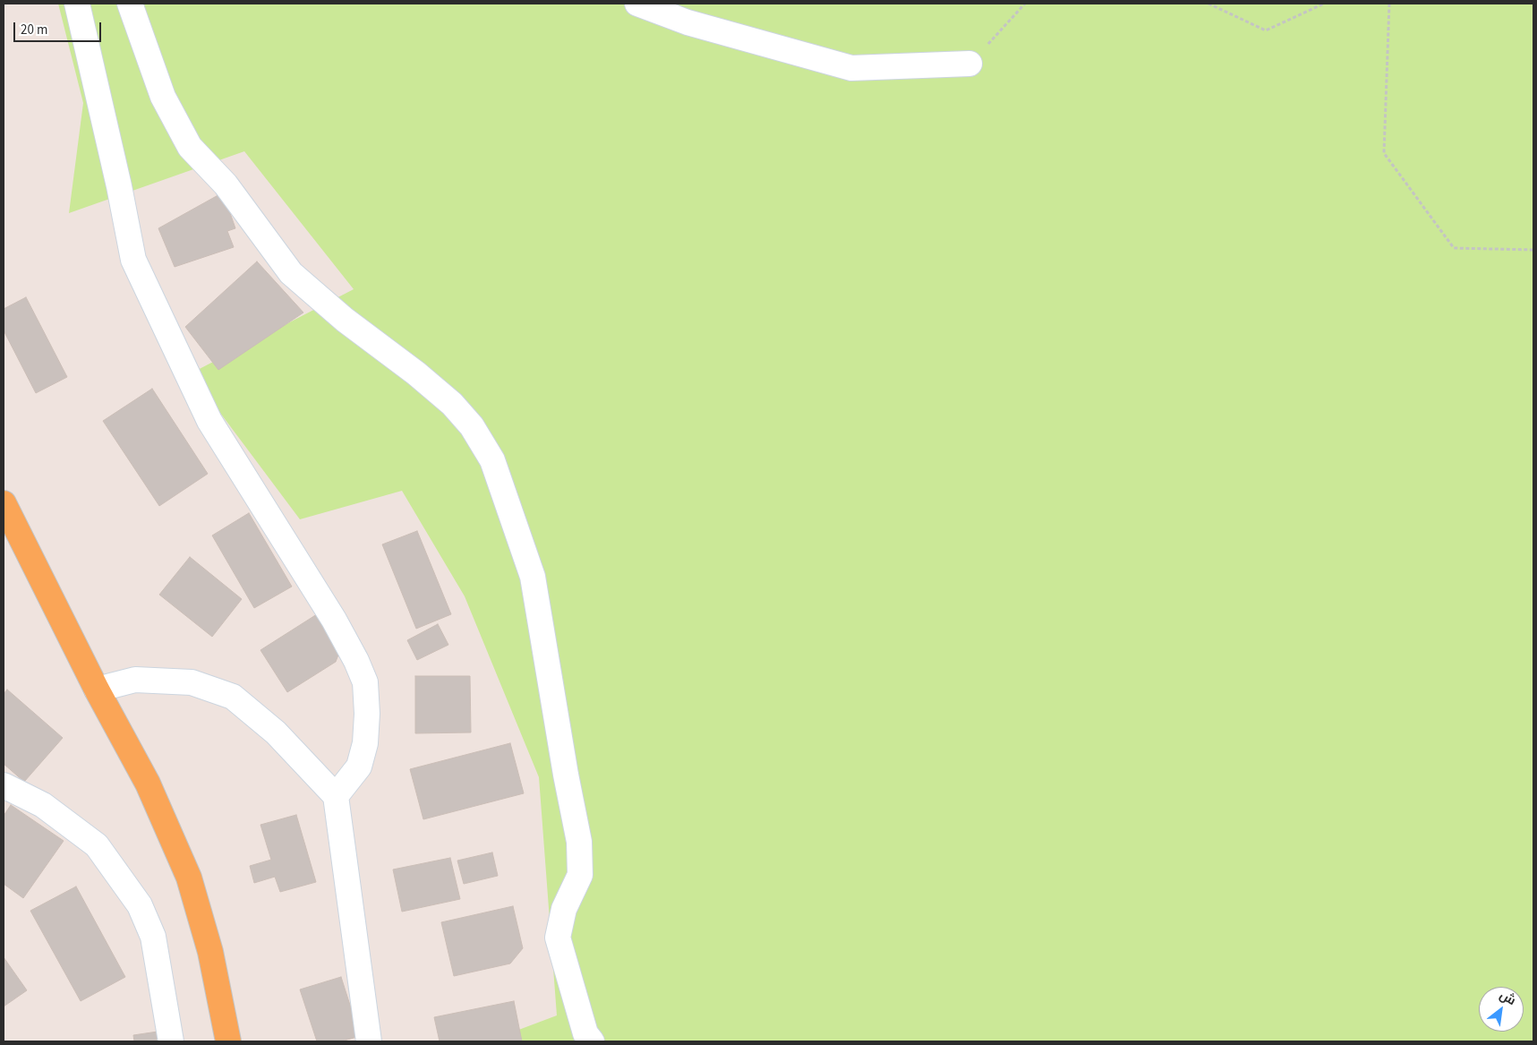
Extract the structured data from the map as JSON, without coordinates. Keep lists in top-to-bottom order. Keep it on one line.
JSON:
{"scale_bar":"20 m","north":"top right"}
